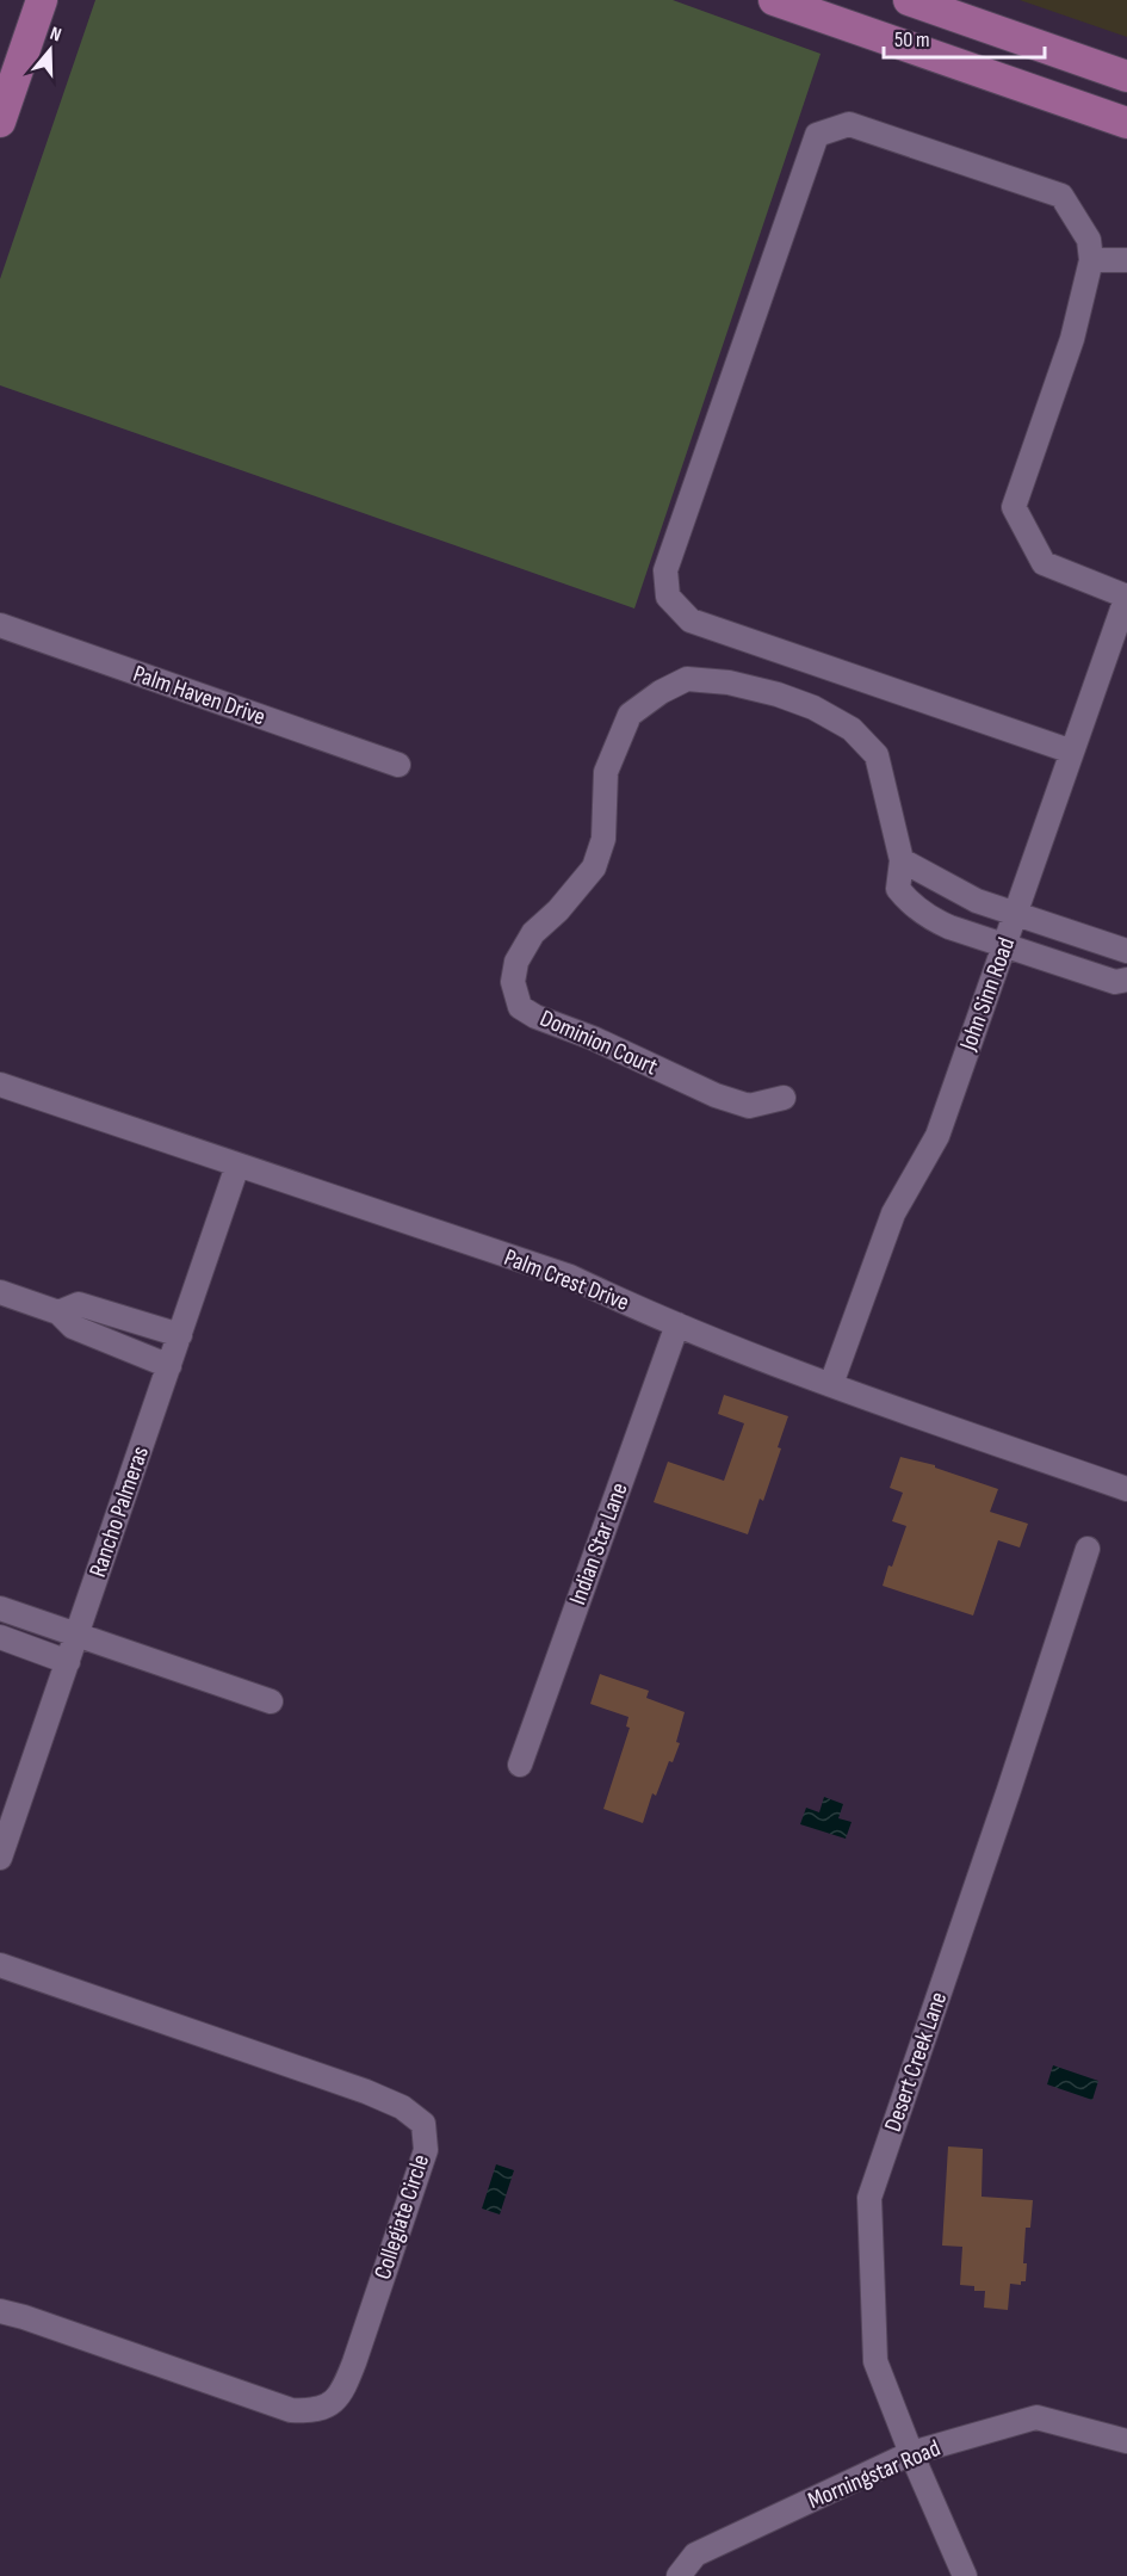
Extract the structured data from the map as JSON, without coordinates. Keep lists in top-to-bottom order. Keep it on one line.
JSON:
{"streets":{"street":["Palm Haven Drive","John Sinn Road","Dominion Court","Palm Crest Drive","Rancho Palmeras","Indian Star Lane","Desert Creek Lane","Collegiate Circle","Morningstar Road"]},"crossings":[["John Sinn Road","Dominion Court"],["John Sinn Road","Palm Crest Drive"],["Palm Crest Drive","Rancho Palmeras"],["Palm Crest Drive","Indian Star Lane"],["Desert Creek Lane","Morningstar Road"]],"scale_bar":"50 m","north":"top"}
